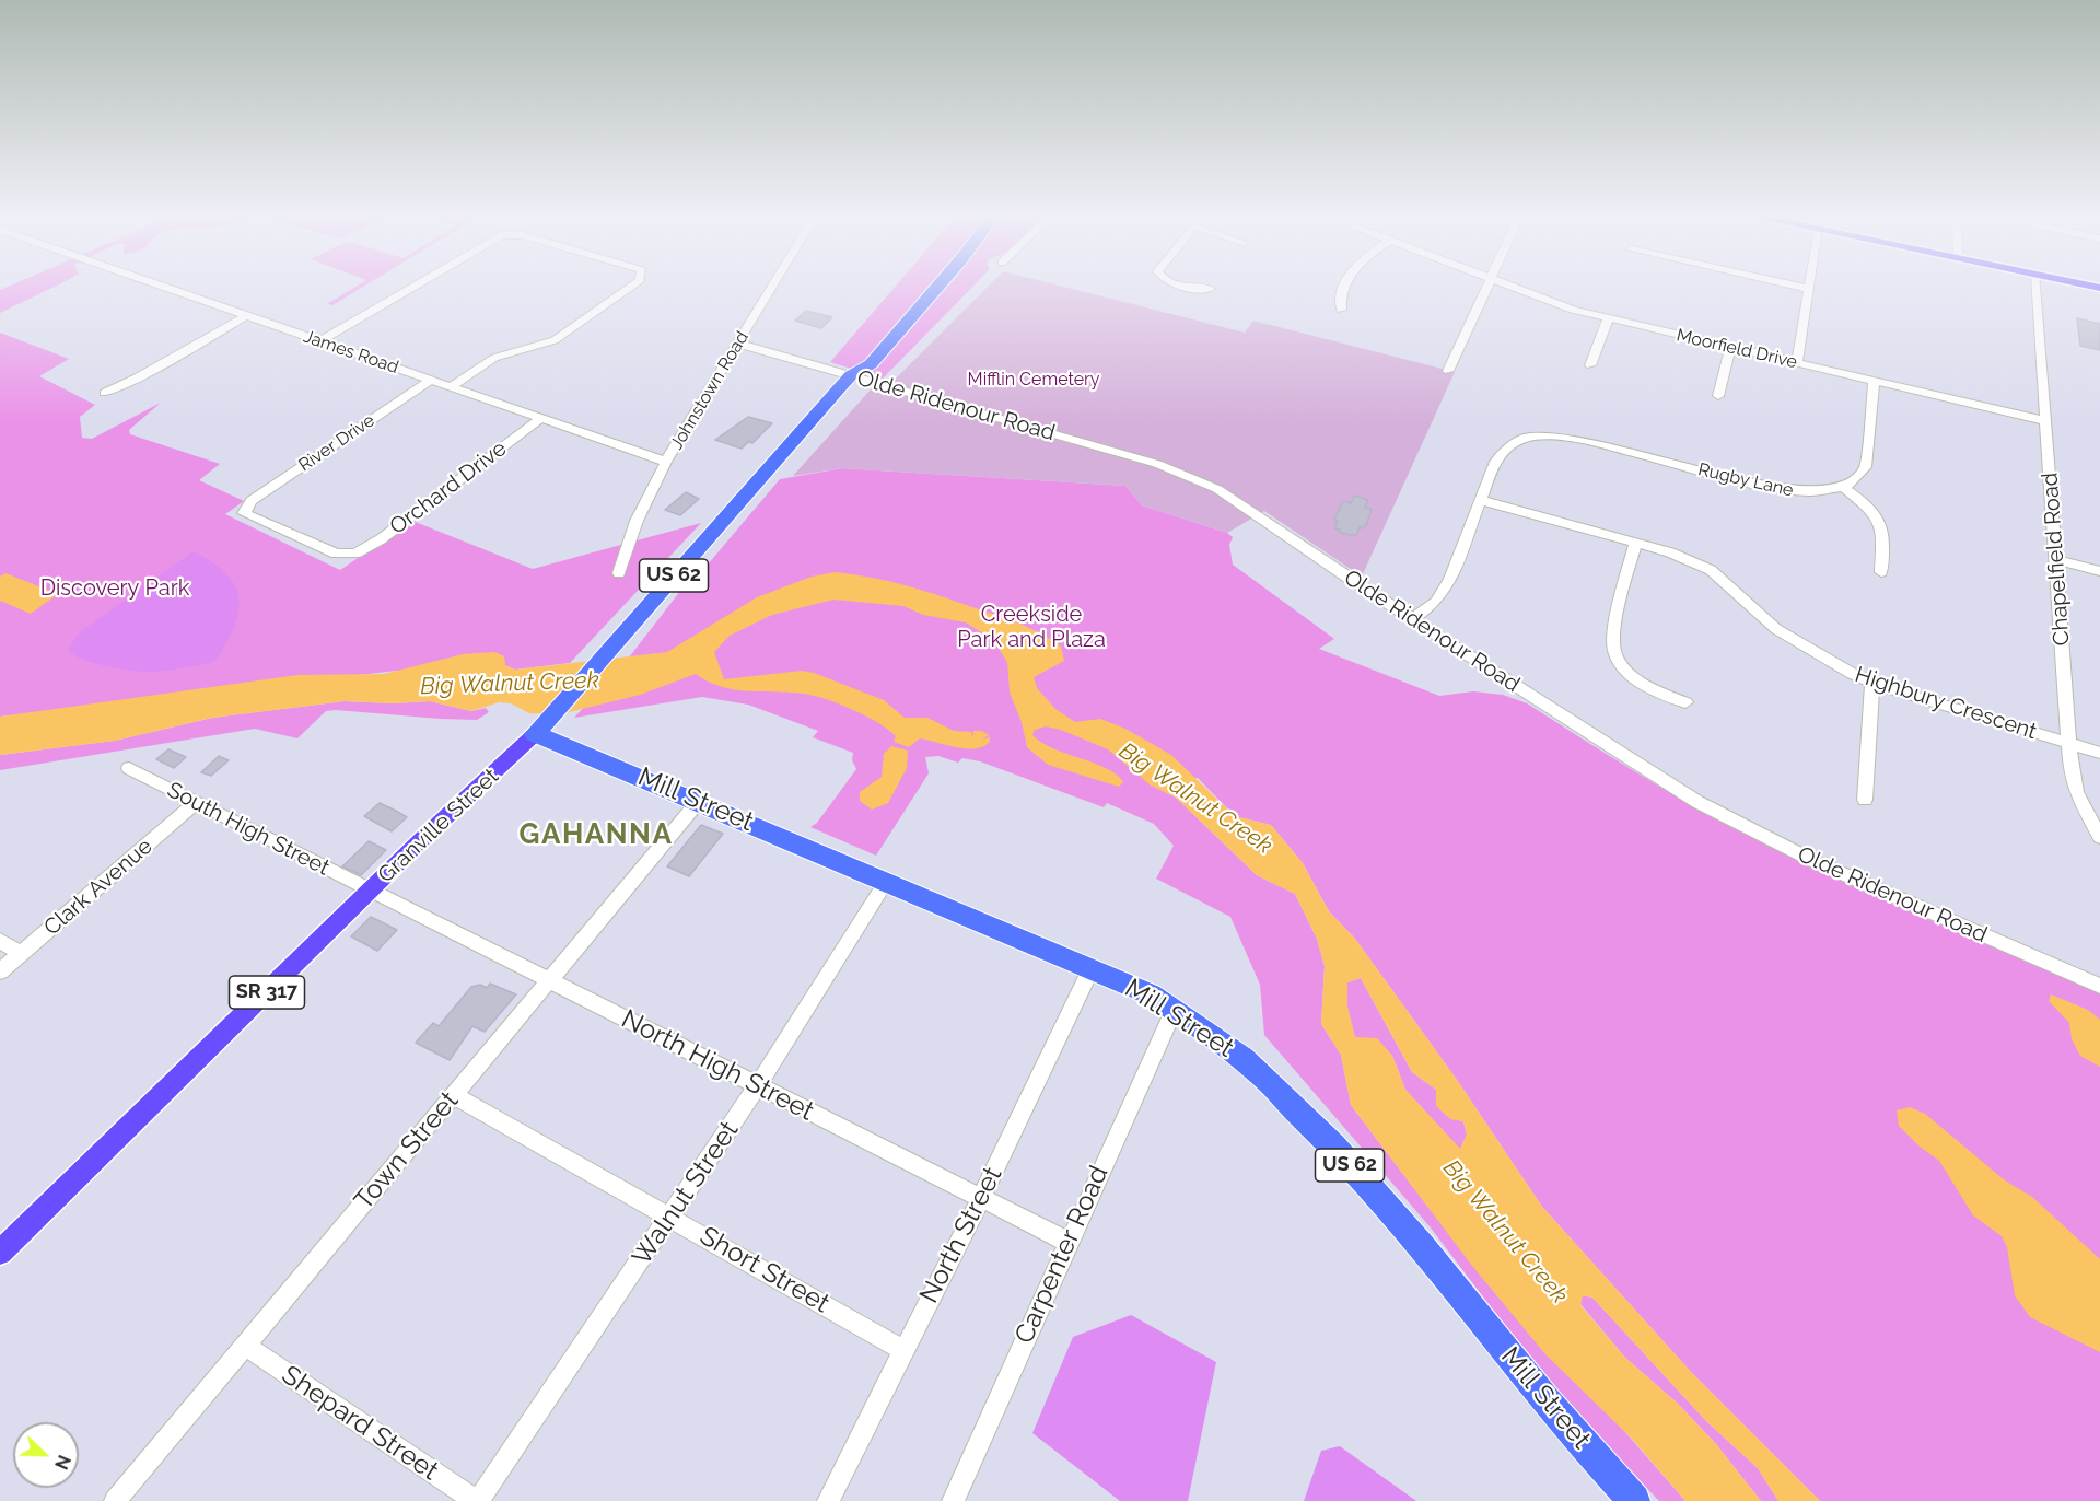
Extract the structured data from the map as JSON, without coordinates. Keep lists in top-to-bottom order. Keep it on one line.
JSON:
{"streets":{"highway":["US 62","Mill Street","Granville Street"],"main road":["SR 317"],"street":["Moorfield Drive","James Road","Johnstown Road","Olde Ridenour Road","River Drive","Rugby Lane","Orchard Drive","Chapelfield Road","Highbury Crescent","South High Street","Clark Avenue","North High Street","Town Street","Walnut Street","North Street","Carpenter Road","Short Street","Shepard Street"]},"crossings":[["Moorfield Drive","Chapelfield Road"],["James Road","Johnstown Road"],["James Road","River Drive"],["James Road","Orchard Drive"],["Johnstown Road","Olde Ridenour Road"],["Olde Ridenour Road","Rugby Lane"],["Olde Ridenour Road","US 62"],["Olde Ridenour Road","Granville Street"],["River Drive","Orchard Drive"],["Rugby Lane","Highbury Crescent"],["Chapelfield Road","Highbury Crescent"],["US 62","Granville Street"],["Mill Street","Granville Street"],["Mill Street","Town Street"],["Mill Street","Walnut Street"],["Mill Street","North Street"],["Mill Street","Carpenter Road"],["Granville Street","South High Street"],["Granville Street","North High Street"],["South High Street","Clark Avenue"],["South High Street","North High Street"],["North High Street","Town Street"],["North High Street","Walnut Street"],["North High Street","North Street"],["North High Street","Carpenter Road"],["Town Street","Short Street"],["Town Street","Shepard Street"],["Walnut Street","Short Street"],["Walnut Street","Shepard Street"],["North Street","Short Street"]],"districts":["GAHANNA"],"water":["Big Walnut Creek"],"parks":["Mifflin Cemetery","Discovery Park","Creekside Park and Plaza"],"north":"bottom right"}
